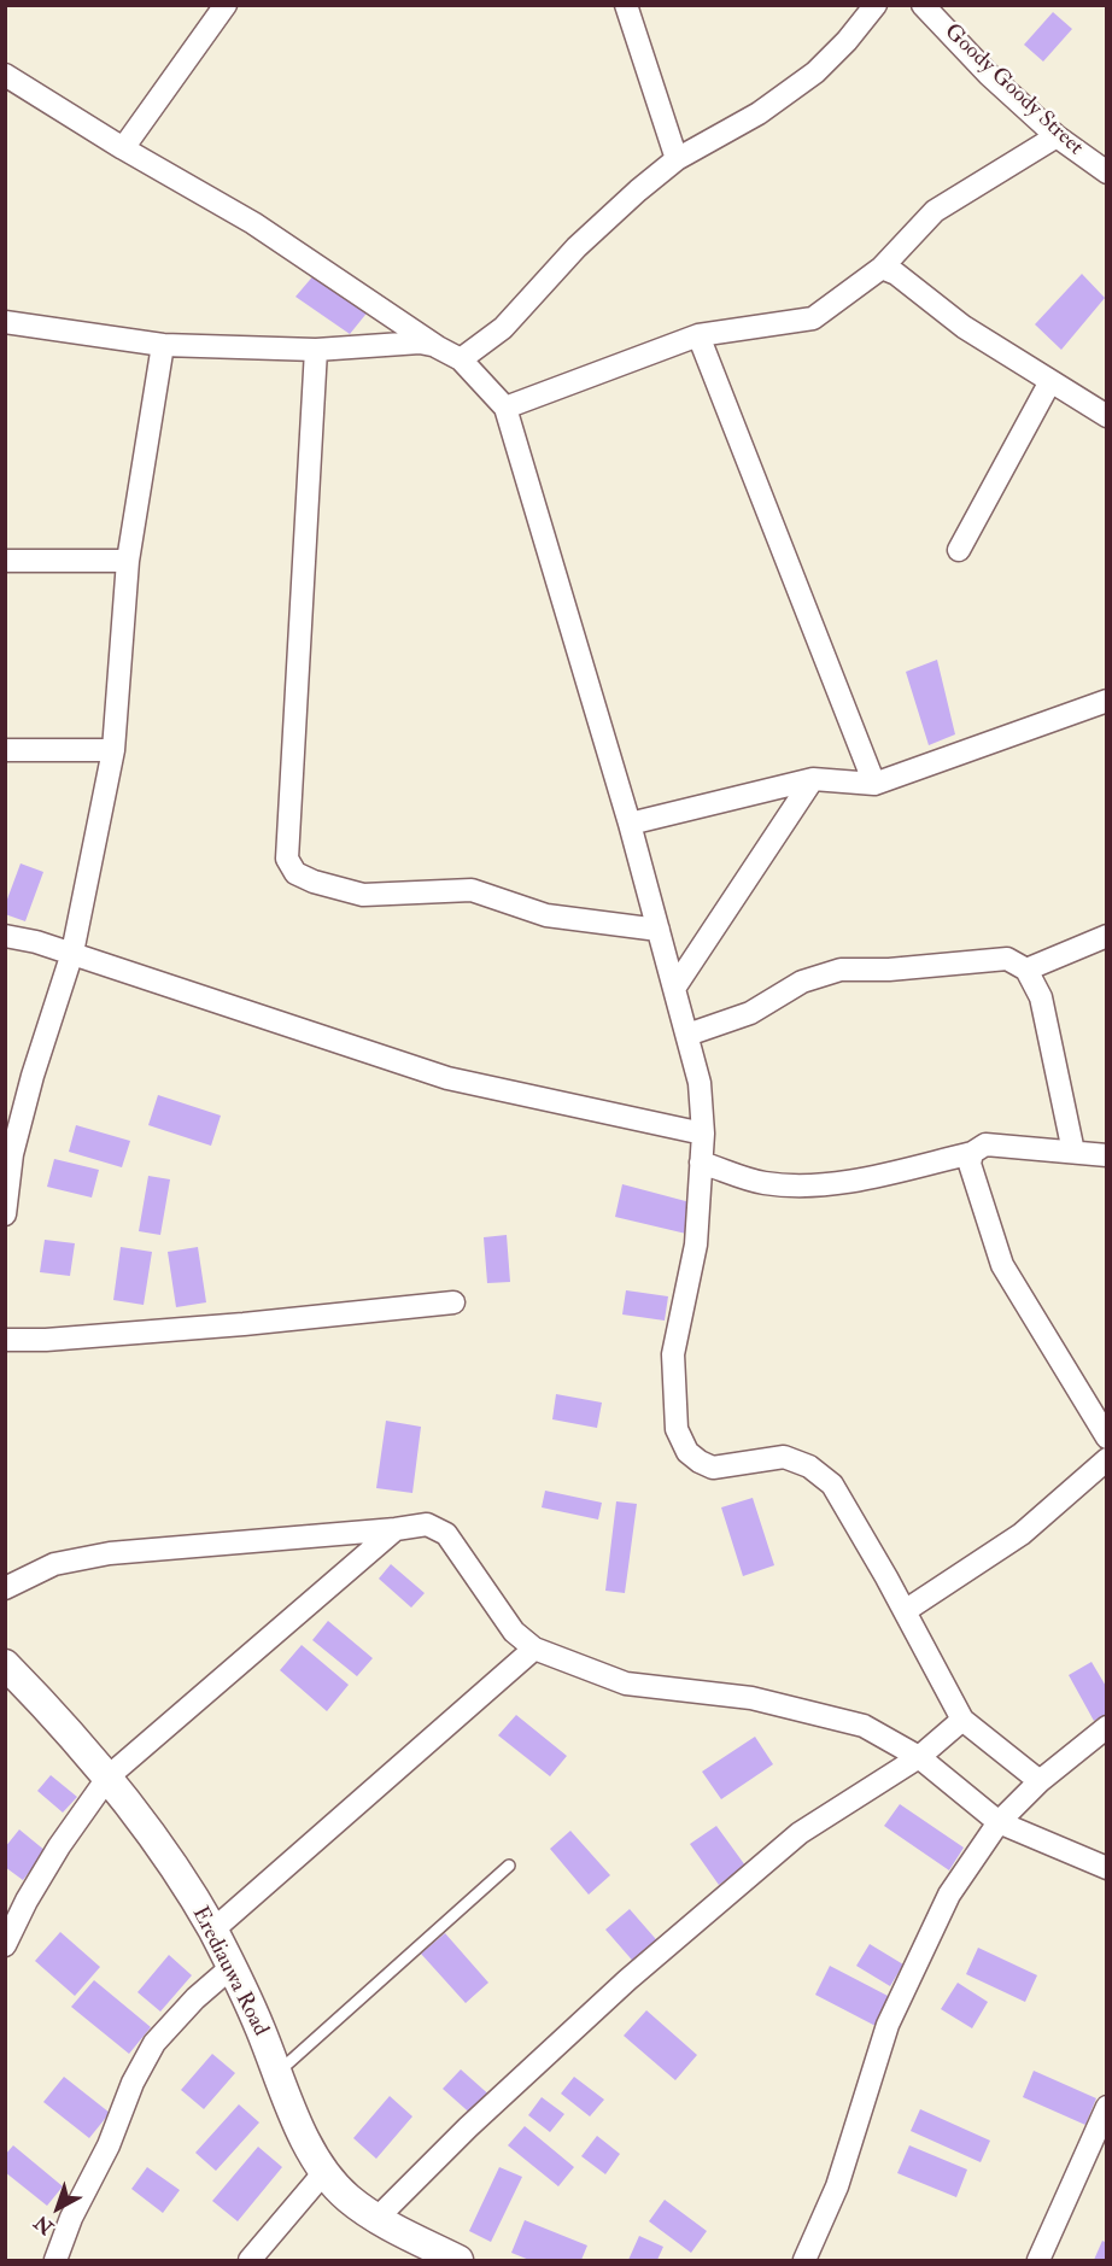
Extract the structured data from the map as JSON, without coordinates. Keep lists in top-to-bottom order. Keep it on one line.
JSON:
{"streets":{"street":["Goody Goody Street","Erediauwa Road"]},"north":"bottom left"}
